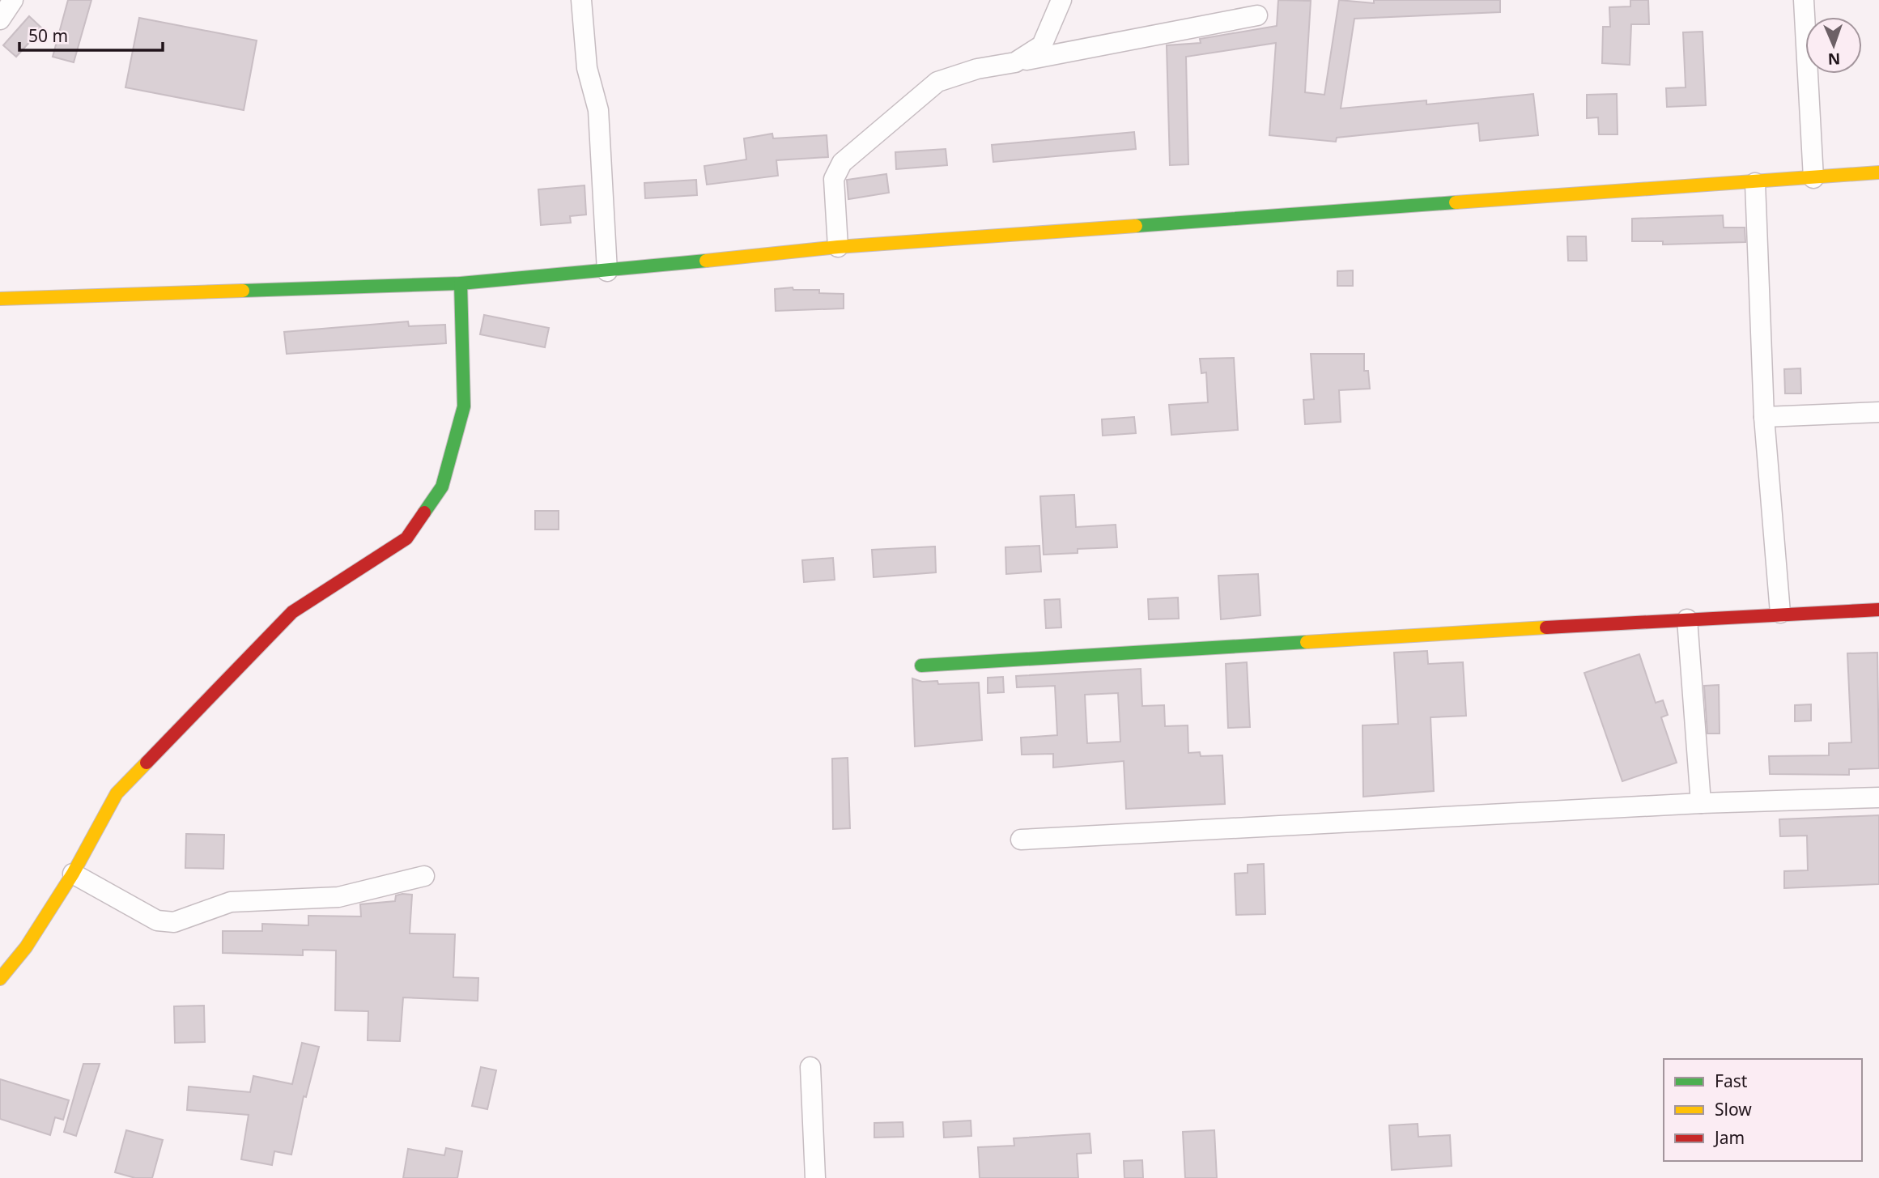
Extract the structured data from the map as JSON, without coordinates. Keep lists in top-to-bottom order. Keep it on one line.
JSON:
{"legend":["Fast","Slow","Jam"],"scale_bar":"50 m","north":"bottom"}
